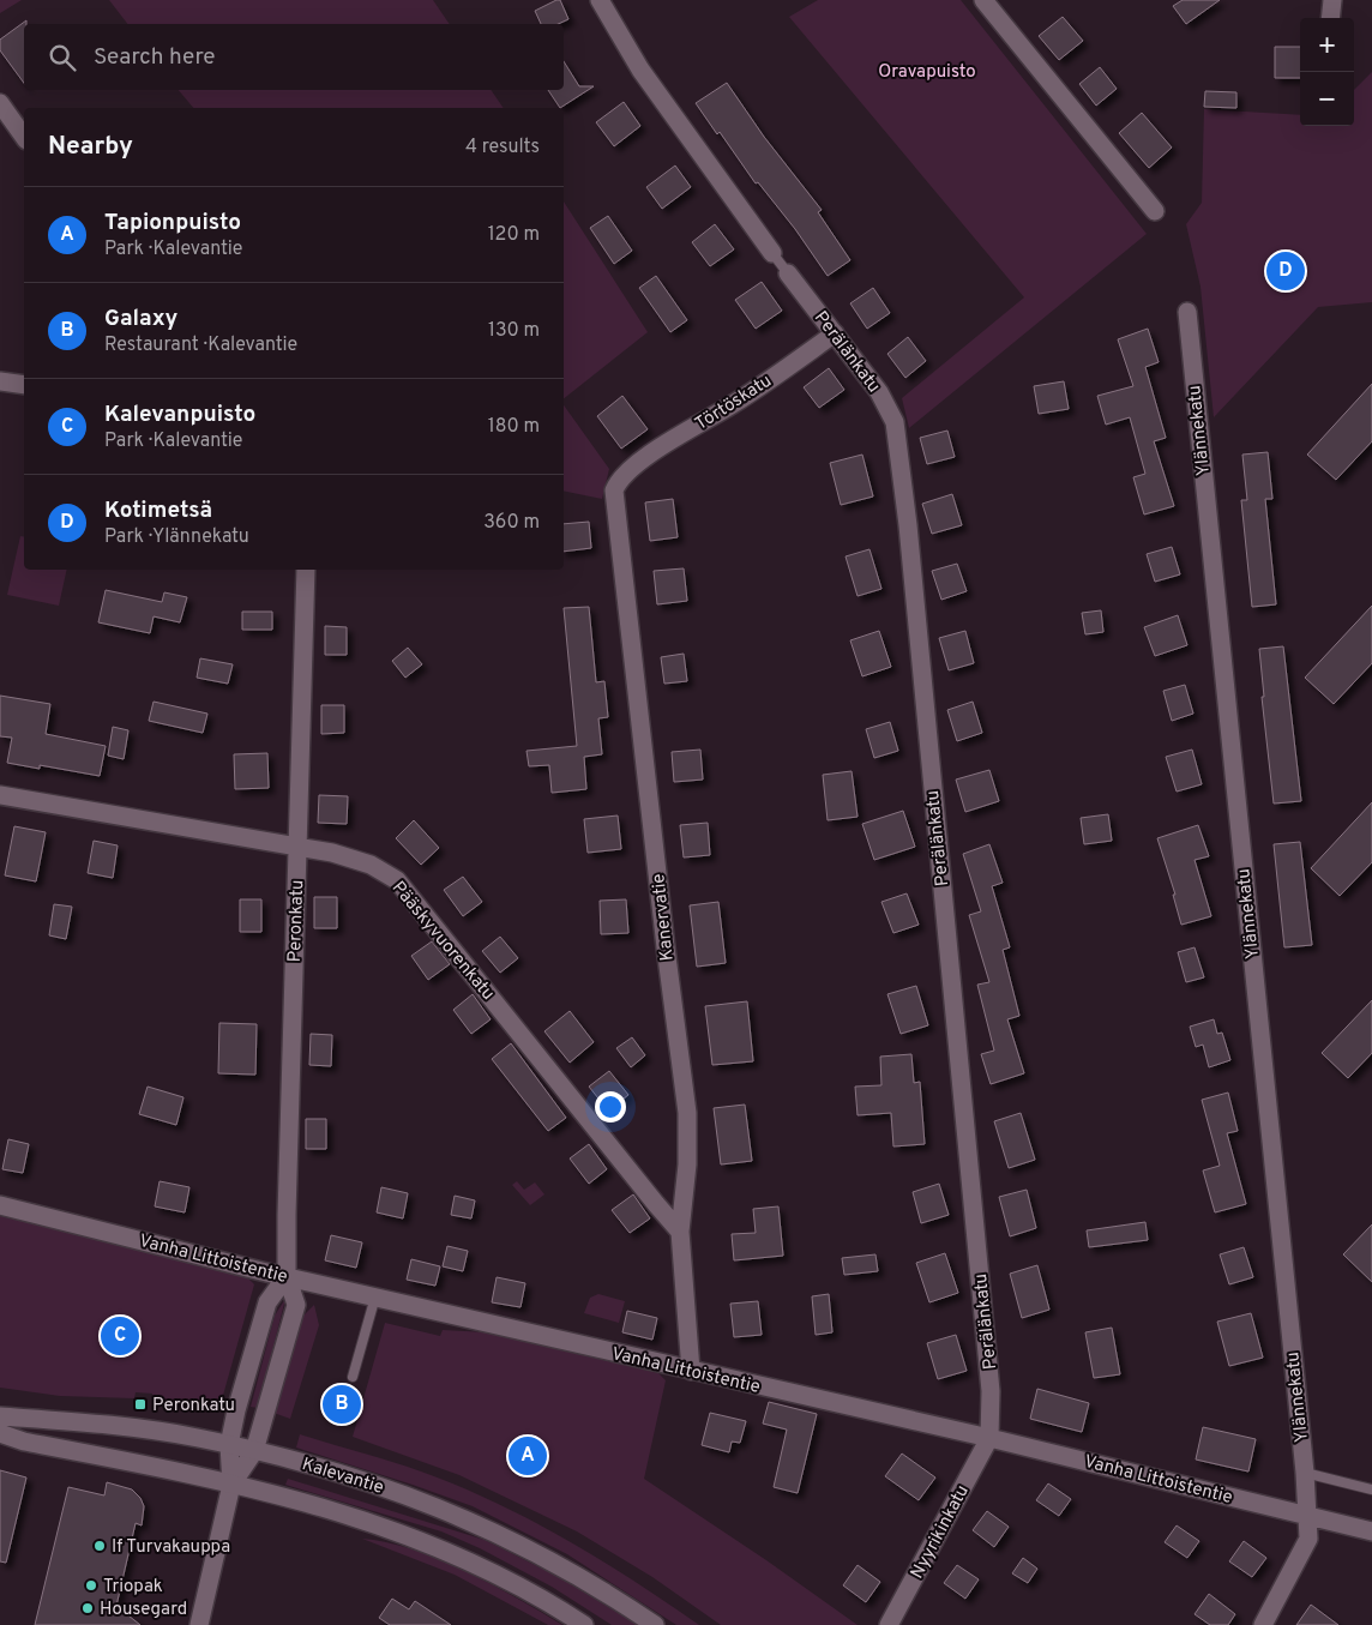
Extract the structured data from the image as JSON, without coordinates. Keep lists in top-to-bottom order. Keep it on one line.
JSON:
{"streets":{"street":["Perälänkatu","Törtöskatu","Ylännekatu","Kanervatie","Peronkatu","Pääskyvuorenkatu","Vanha Littoistentie","Kalevantie","Nyyrikinkatu"]},"crossings":[["Perälänkatu","Törtöskatu"],["Perälänkatu","Vanha Littoistentie"],["Perälänkatu","Nyyrikinkatu"],["Törtöskatu","Kanervatie"],["Ylännekatu","Vanha Littoistentie"],["Kanervatie","Pääskyvuorenkatu"],["Kanervatie","Vanha Littoistentie"],["Peronkatu","Pääskyvuorenkatu"],["Peronkatu","Vanha Littoistentie"],["Peronkatu","Kalevantie"],["Vanha Littoistentie","Nyyrikinkatu"]],"parks":["Oravapuisto"],"places":{"transit":["Peronkatu"],"other":["If Turvakauppa","Triopak","Housegard"]},"page":{"map_buttons":["+","−"],"search":"Search here","heading":["Nearby","4 results"],"list":[{"mark":"A","name":"Tapionpuisto","note":"Park · Kalevantie","value":"120 m"},{"mark":"B","name":"Galaxy","note":"Restaurant · Kalevantie","value":"130 m"},{"mark":"C","name":"Kalevanpuisto","note":"Park · Kalevantie","value":"180 m"},{"mark":"D","name":"Kotimetsä","note":"Park · Ylännekatu","value":"360 m"}],"pins":["D","C","B","A"]}}
